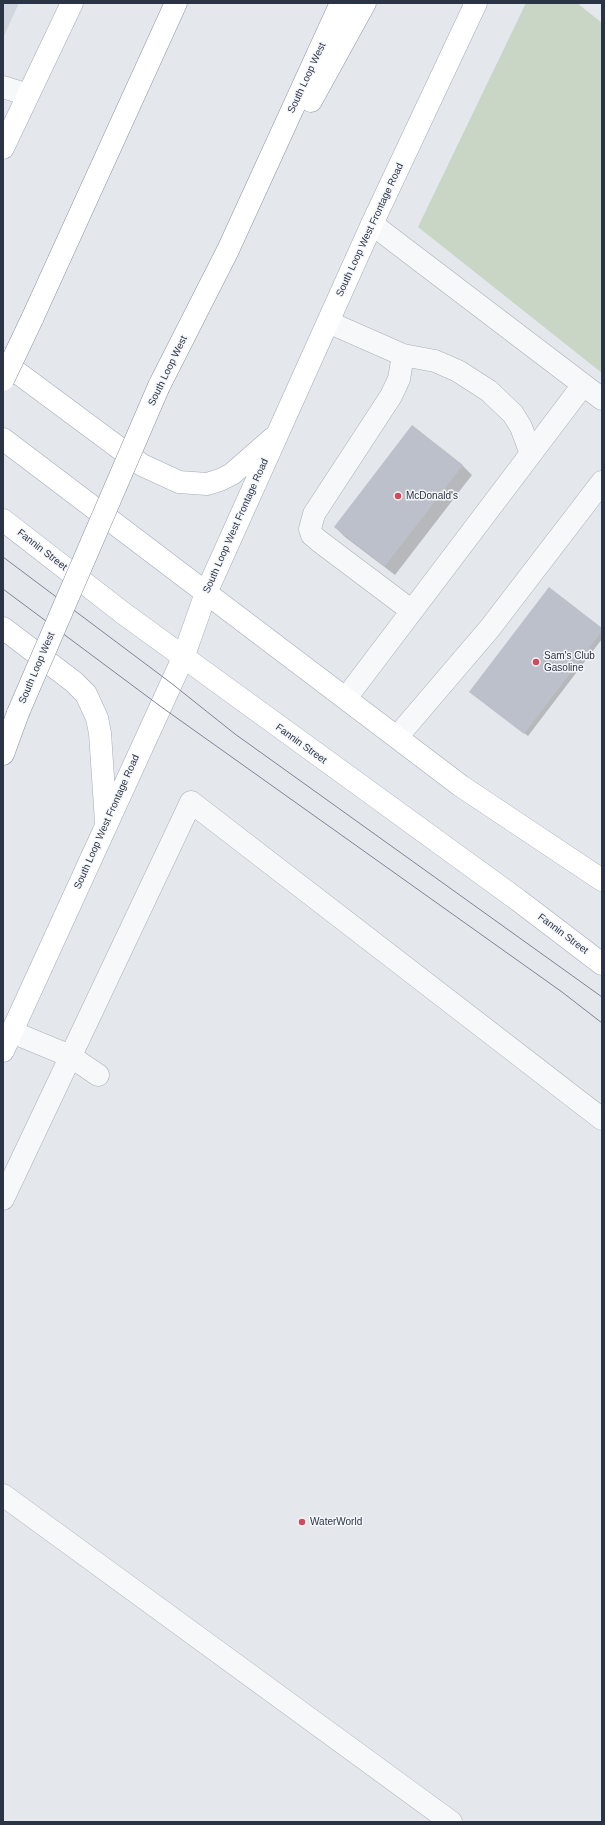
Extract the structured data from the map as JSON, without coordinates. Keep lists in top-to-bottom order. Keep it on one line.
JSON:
{"streets":{"main road":["South Loop West","South Loop West Frontage Road","Fannin Street"]},"crossings":[["South Loop West Frontage Road","Fannin Street"]],"places":["McDonald's","Sam's Club Gasoline","WaterWorld"]}
